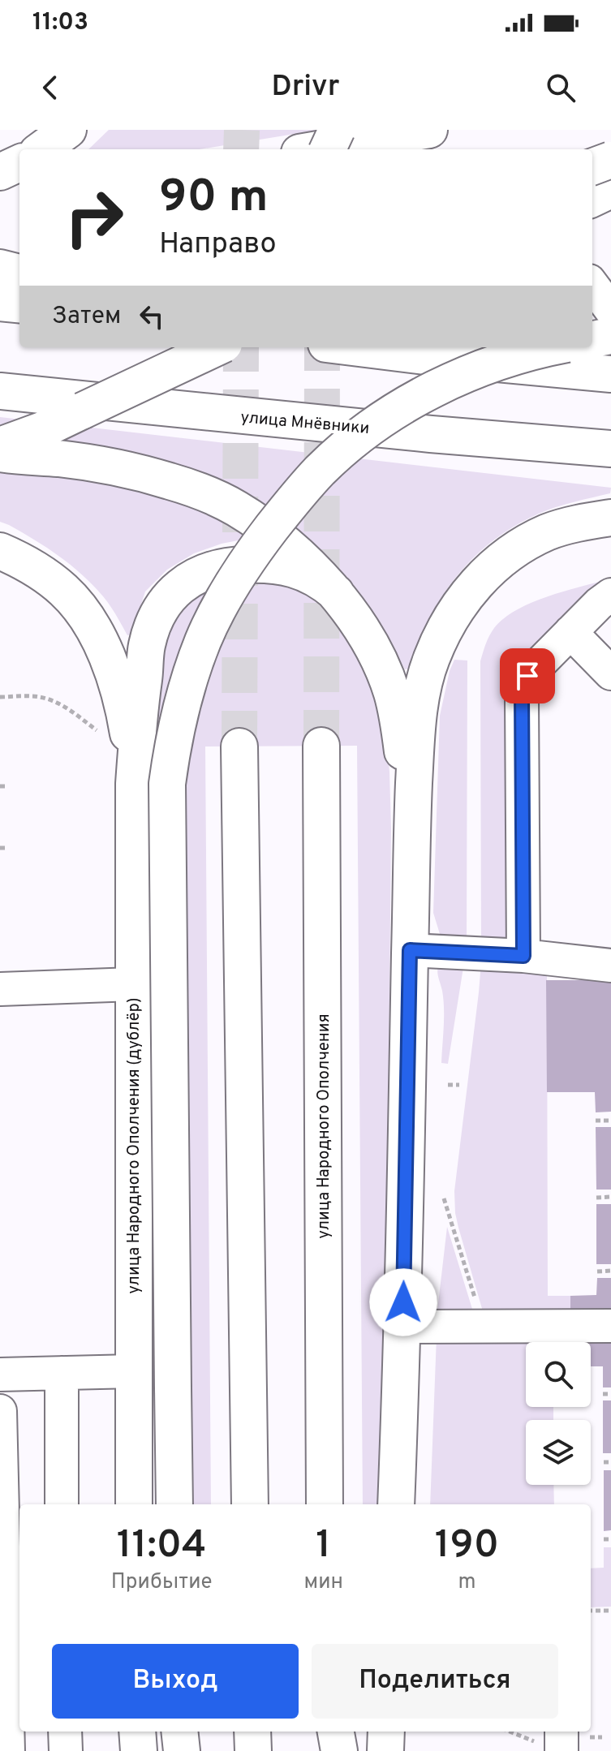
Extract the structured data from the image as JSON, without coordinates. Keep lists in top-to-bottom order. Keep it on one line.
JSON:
{"streets":{"main road":["улица Мнёвники","улица Народного Ополчения","улица Народного Ополчения (дублёр)"]},"page":{"status":"11:03","header":"Drivr","turn":["90 m","Направо"],"then":"Затем","eta":["11:04","Прибытие","1","мин","190","m"],"buttons":["Выход","Поделиться"]}}
